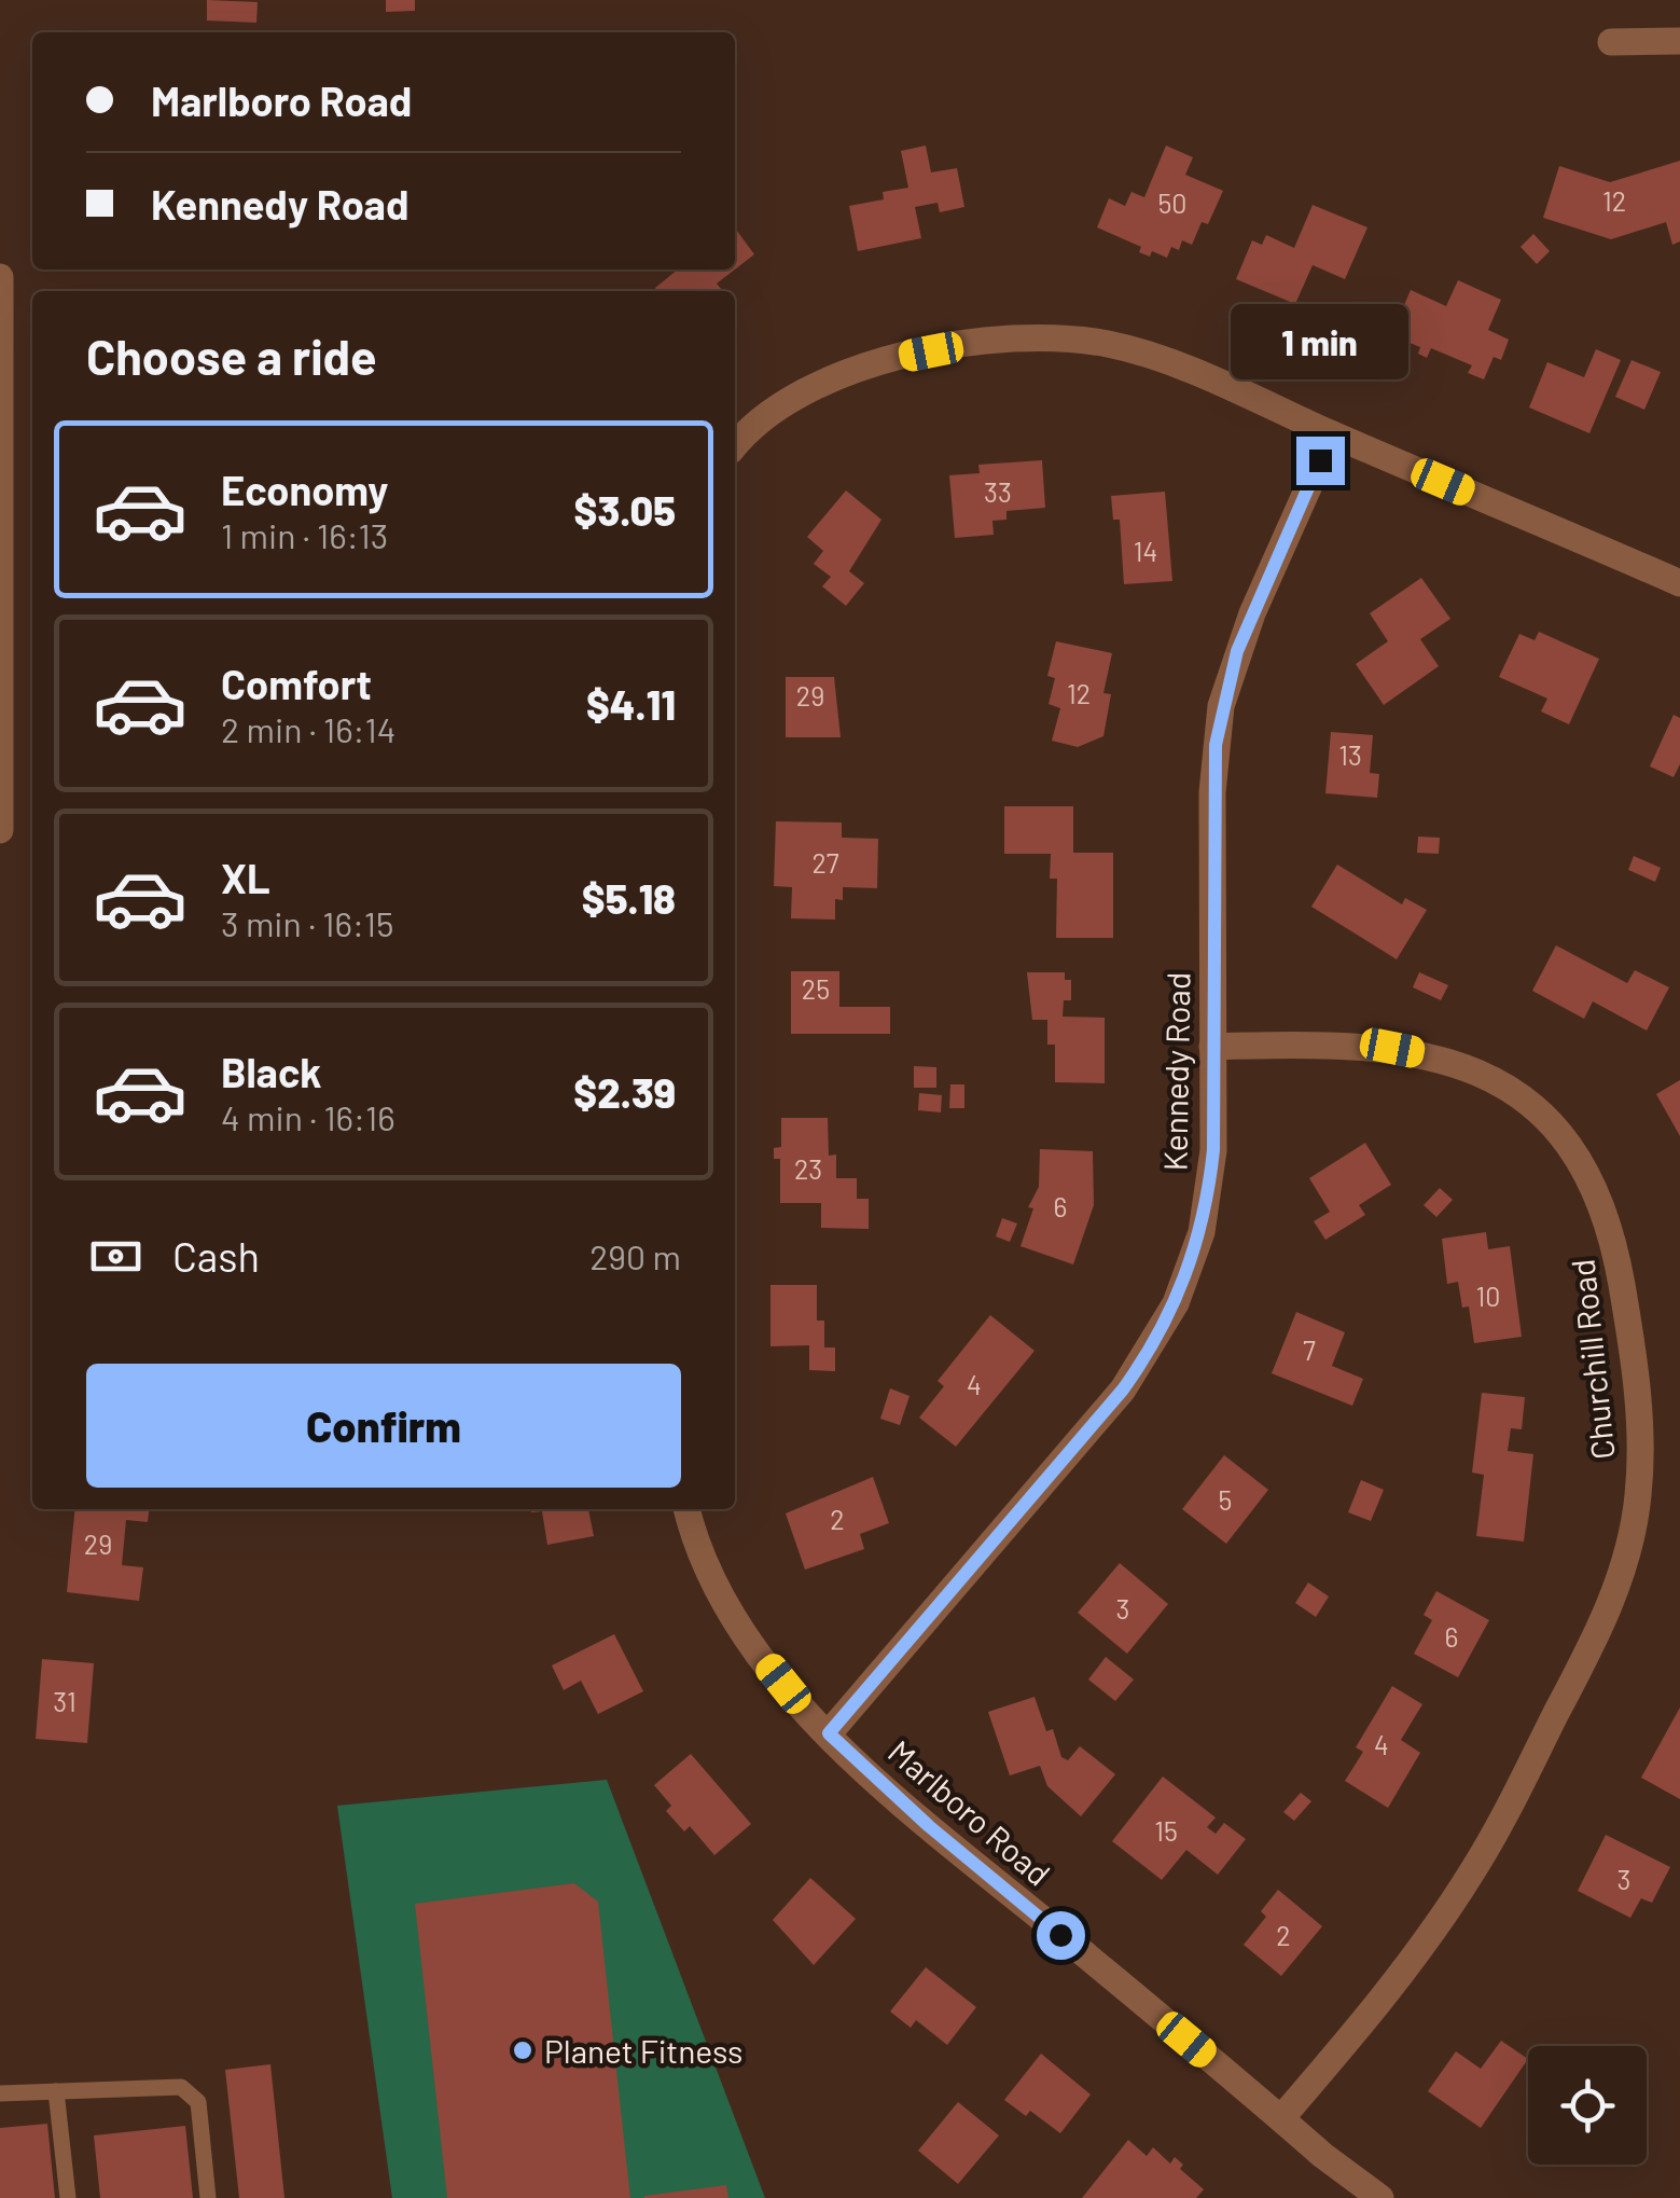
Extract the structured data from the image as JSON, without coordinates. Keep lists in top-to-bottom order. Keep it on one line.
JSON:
{"streets":{"street":["Kennedy Road","Churchill Road","Marlboro Road"]},"crossings":[["Kennedy Road","Churchill Road"],["Kennedy Road","Marlboro Road"],["Churchill Road","Marlboro Road"]],"places":["Planet Fitness"],"house_numbers":["12","50","33","14","12","29","13","27","25","23","6","10","7","4","5","2","29","3","6","31","4","15","3","2"],"page":{"banner":["Marlboro Road","Kennedy Road"],"heading":"Choose a ride","bubble":"1 min","list":[{"name":"Economy","note":"1 min · 16:13","value":"$3.05"},{"name":"Comfort","note":"2 min · 16:14","value":"$4.11"},{"name":"XL","note":"3 min · 16:15","value":"$5.18"},{"name":"Black","note":"4 min · 16:16","value":"$2.39"}],"pay":["Cash","290 m"],"buttons":"Confirm"}}
